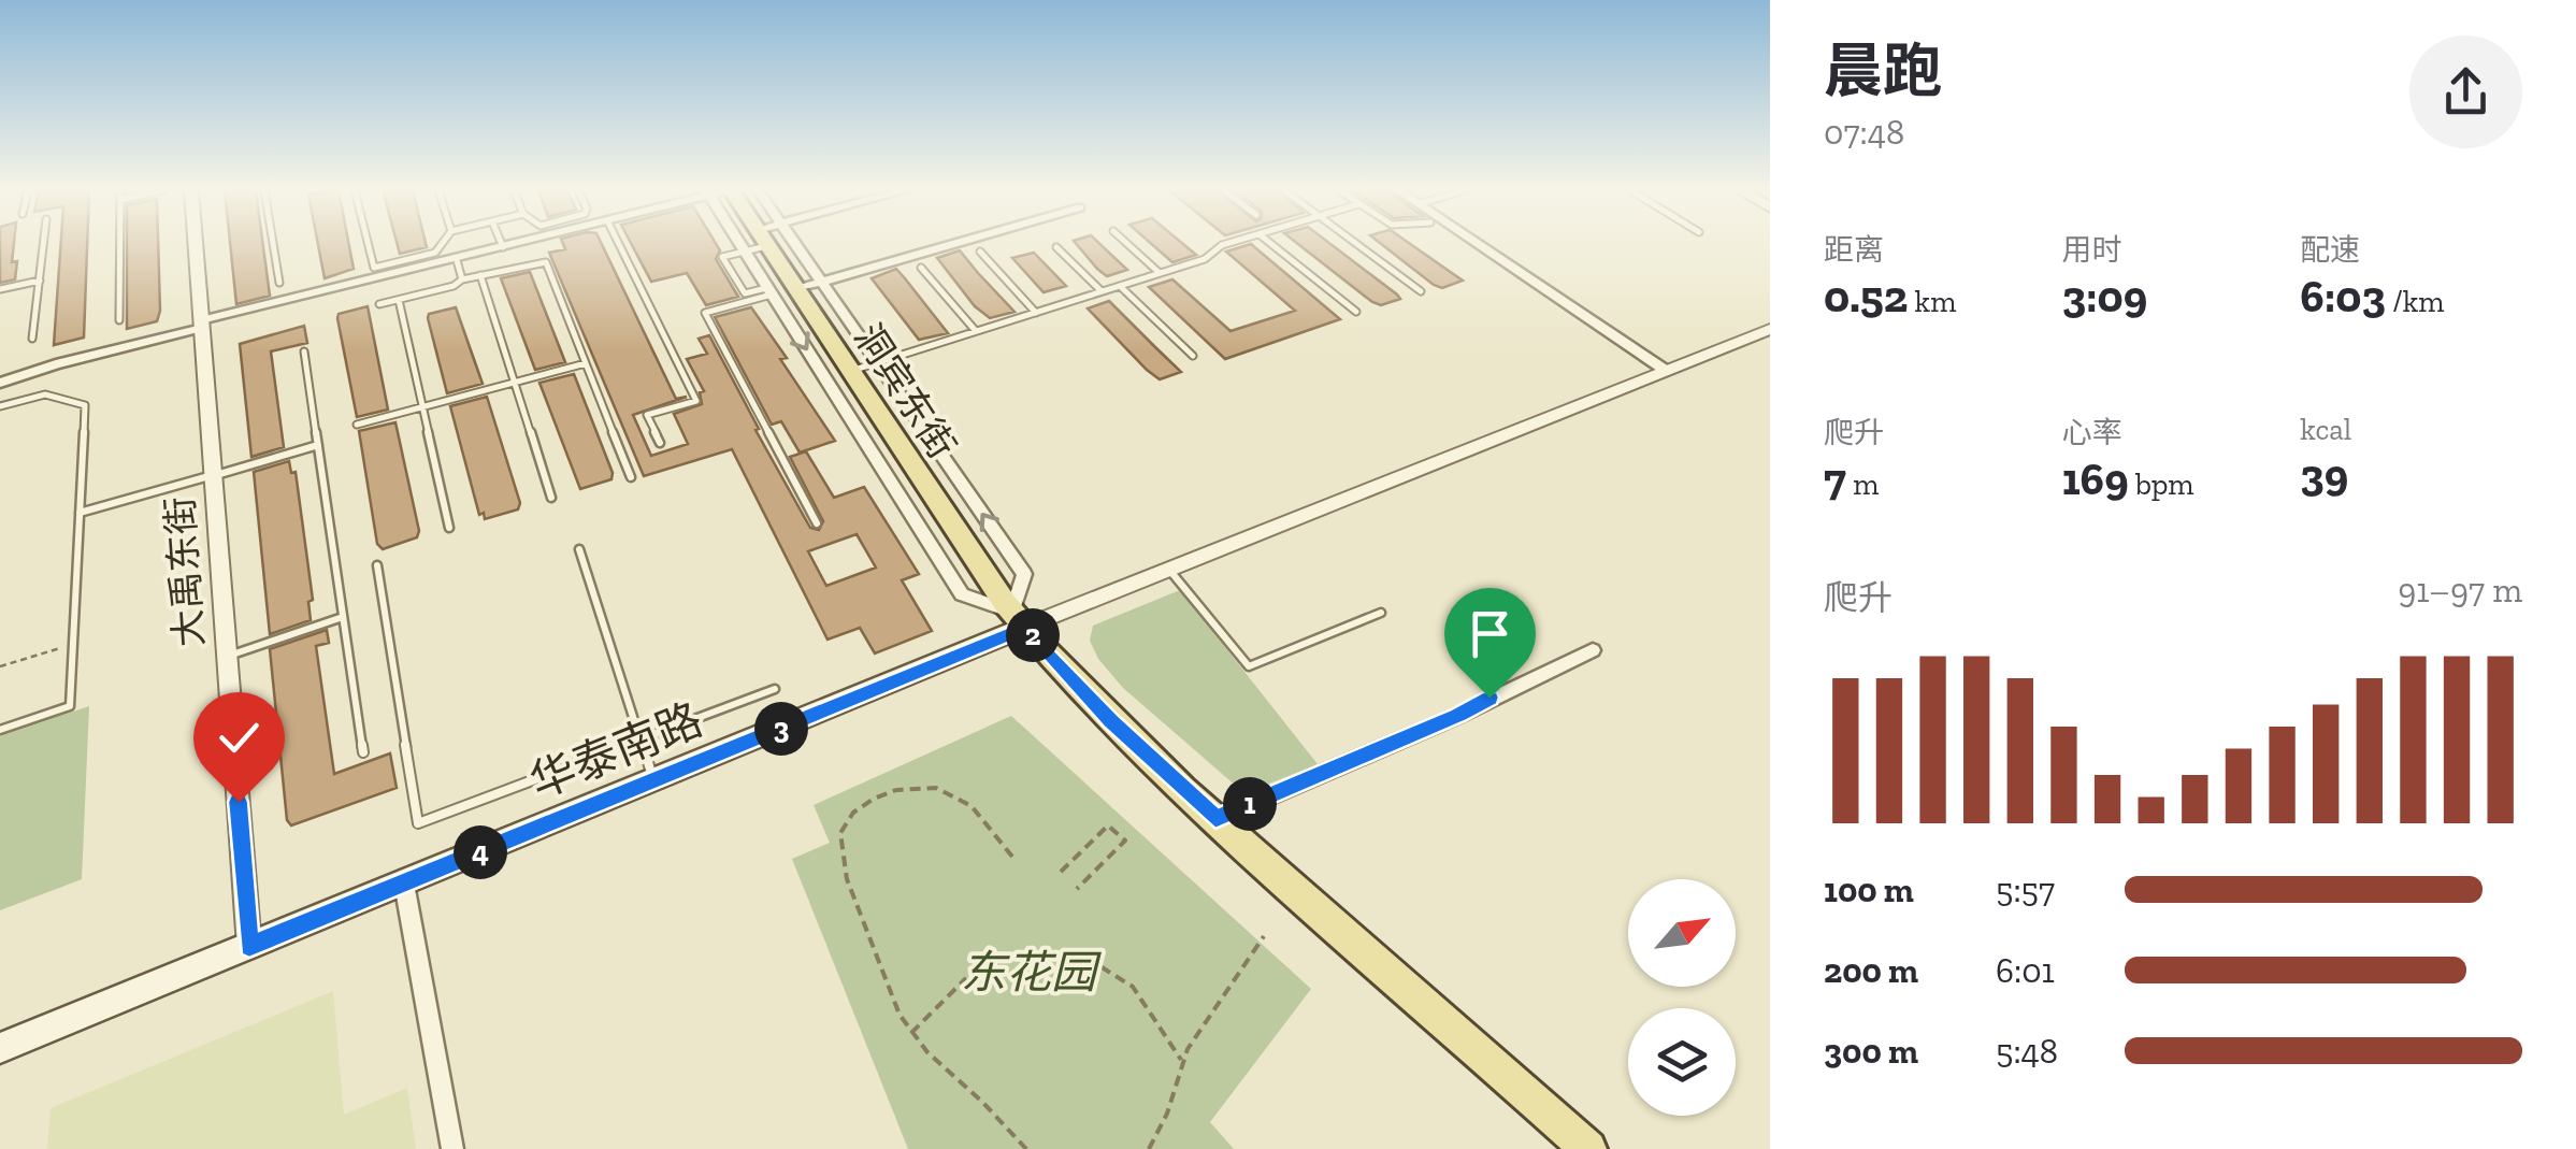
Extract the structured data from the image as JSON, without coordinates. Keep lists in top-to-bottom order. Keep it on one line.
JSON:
{"streets":{"main road":["洞宾东街","华泰南路"],"street":["大禹东街"]},"crossings":[["洞宾东街","华泰南路"],["大禹东街","华泰南路"]],"parks":["东花园"],"north":"top right","page":{"heading":["晨跑","07:48"],"stats":[["距离","0.52 km"],["用时","3:09"],["配速","6:03 /km"],["爬升","7 m"],["心率","169 bpm"],["kcal","39"]],"chart":["爬升","91–97 m"],"pins":["2","3","1","4"],"list":[{"name":"100 m","note":"5:57"},{"name":"200 m","note":"6:01"},{"name":"300 m","note":"5:48"}]}}
